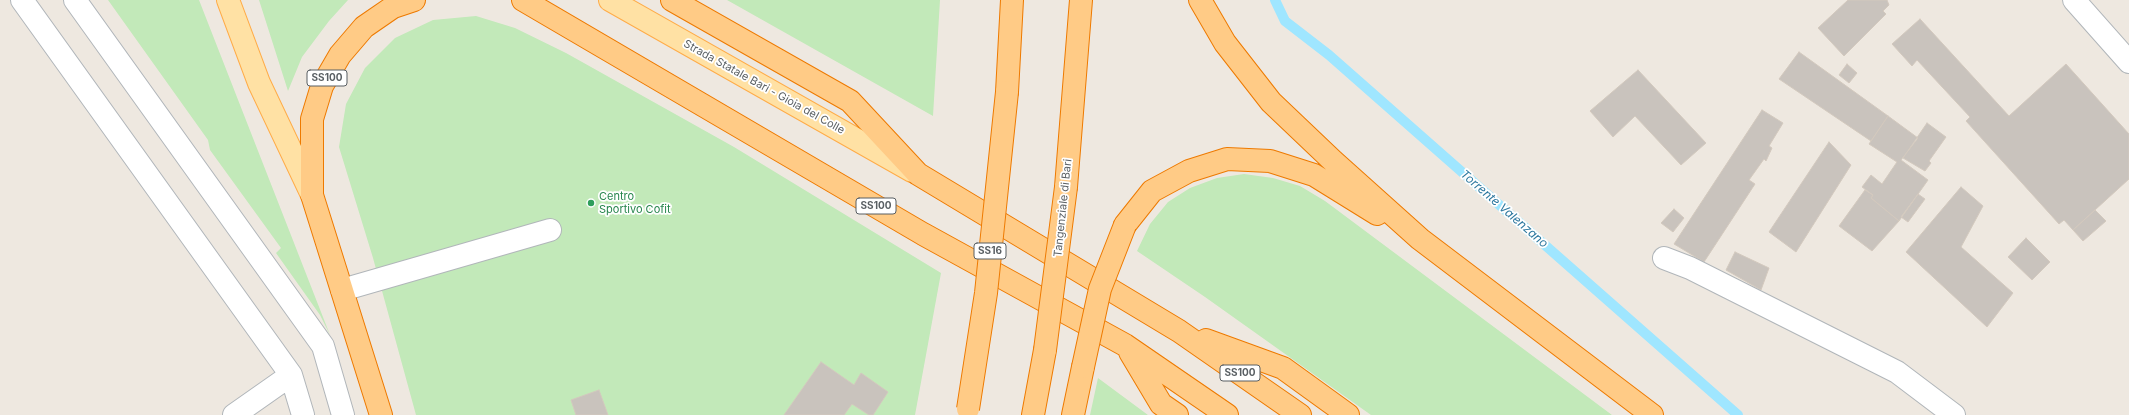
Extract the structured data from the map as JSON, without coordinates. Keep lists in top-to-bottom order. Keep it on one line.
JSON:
{"streets":{"highway":["SS100","Tangenziale di Bari","SS16"],"main road":["Strada Statale Bari - Gioia del Colle"]},"crossings":[["SS100","Strada Statale Bari - Gioia del Colle"]],"water":["Torrente Valenzano"],"places":["Centro Sportivo Cofit"]}
